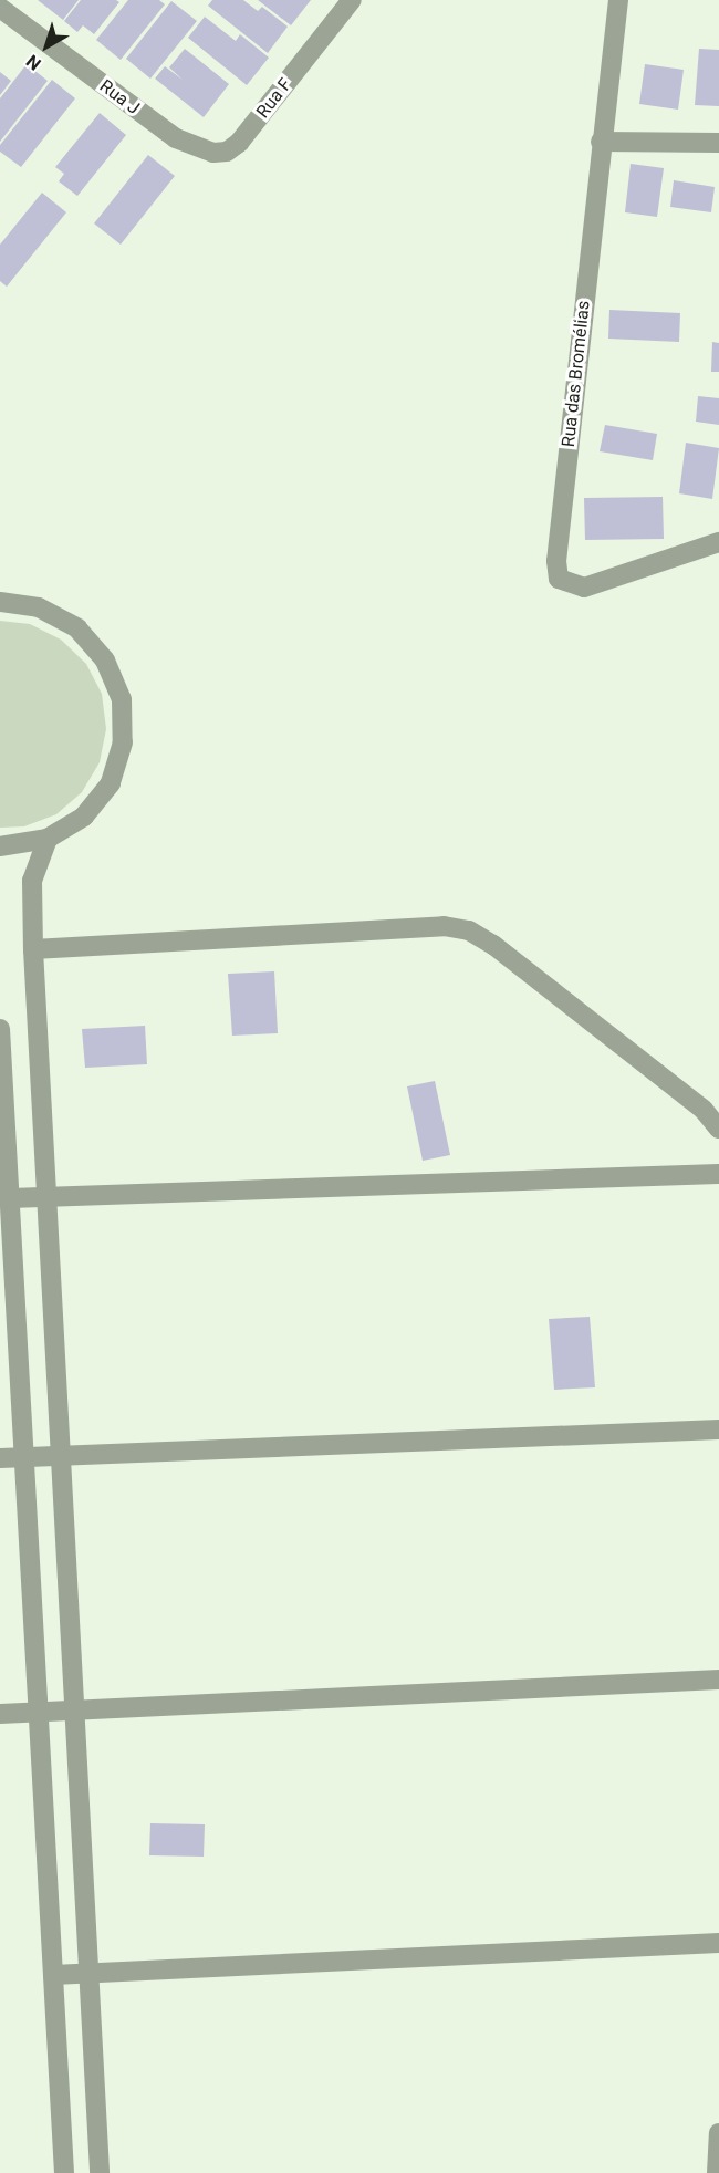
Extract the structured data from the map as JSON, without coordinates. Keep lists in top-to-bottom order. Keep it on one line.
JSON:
{"streets":{"street":["Rua J","Rua F","Rua das Bromélias"]},"crossings":[["Rua J","Rua F"]],"north":"bottom left"}
